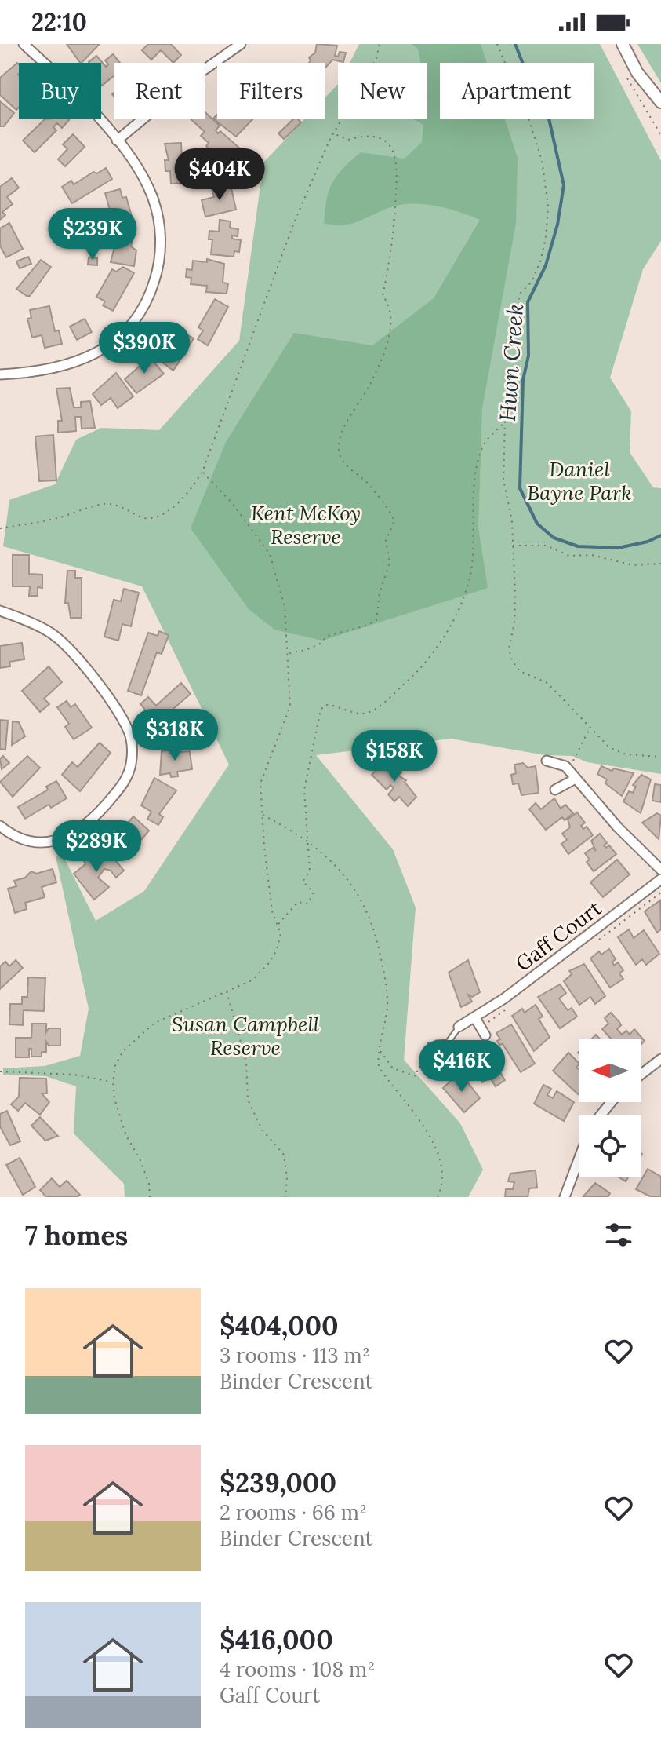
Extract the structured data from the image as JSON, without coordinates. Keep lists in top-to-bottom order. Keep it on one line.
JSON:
{"streets":{"street":["Gaff Court"]},"water":["Huon Creek"],"parks":["Daniel Bayne Park","Kent McKoy Reserve","Susan Campbell Reserve"],"north":"left","page":{"status":"22:10","chip":["Buy","Rent","Filters","New","Apartment"],"price":["$404K","$239K","$390K","$318K","$158K","$289K","$416K"],"heading":"7 homes","list":[{"name":"$404,000","note":"3 rooms · 113 m² · Binder Crescent"},{"name":"$239,000","note":"2 rooms · 66 m² · Binder Crescent"},{"name":"$416,000","note":"4 rooms · 108 m² · Gaff Court"}]}}
